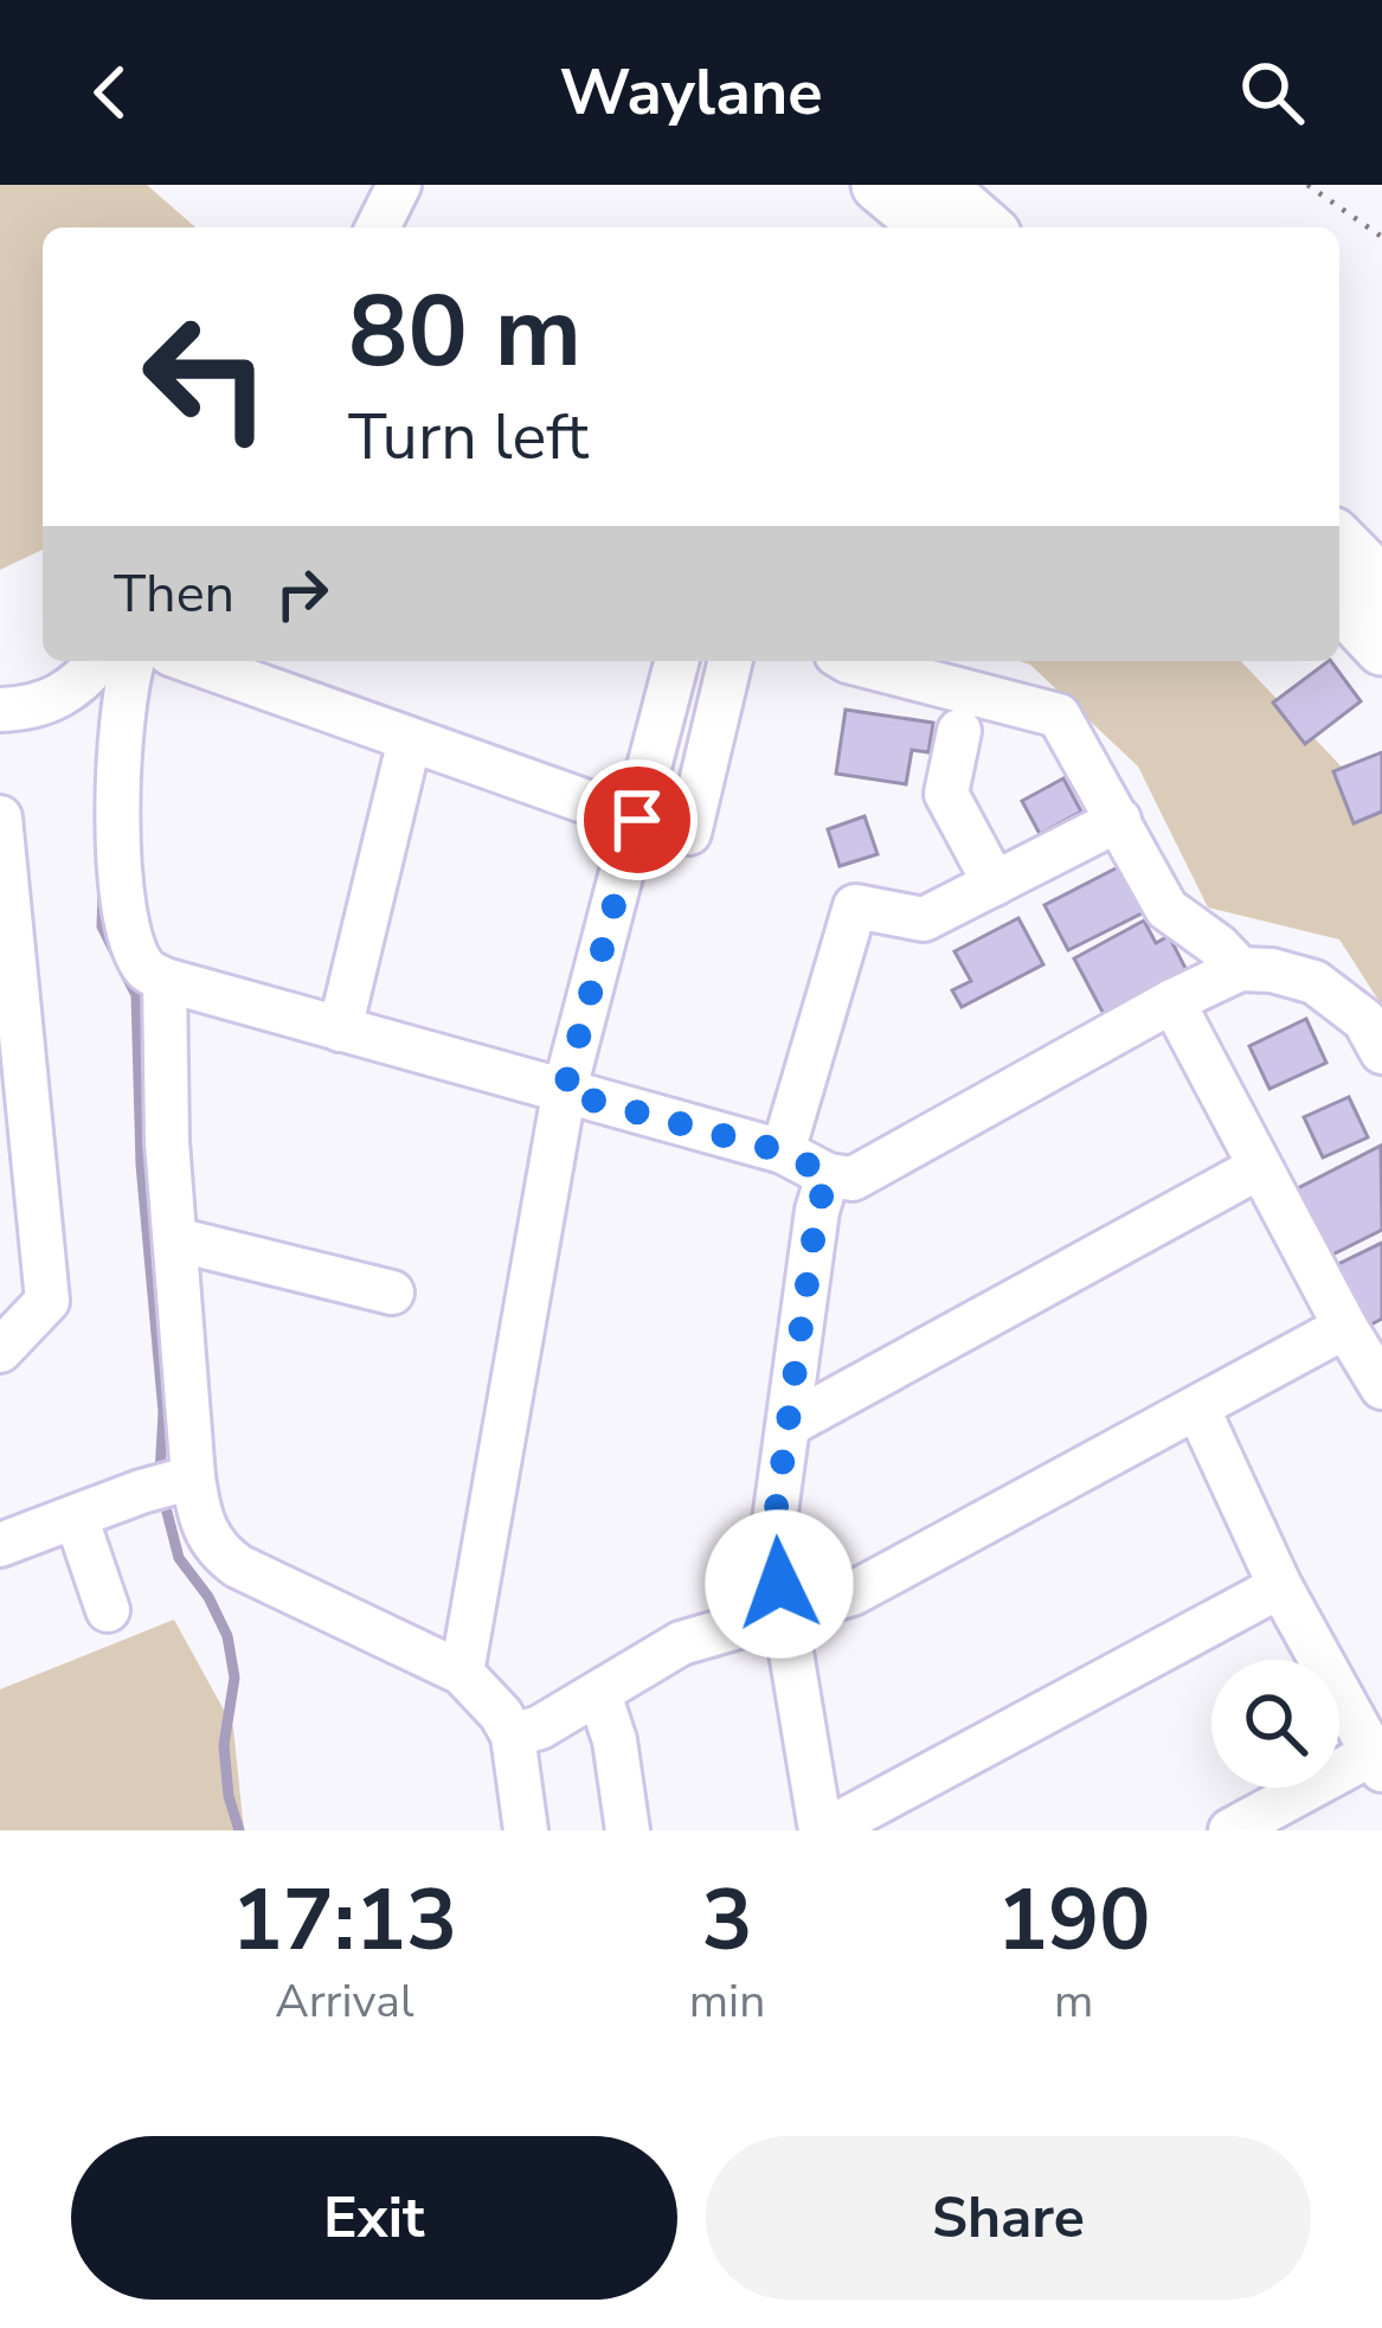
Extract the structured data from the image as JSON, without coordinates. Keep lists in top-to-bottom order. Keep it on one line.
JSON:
{"page":{"header":"Waylane","turn":["80 m","Turn left"],"then":"Then","eta":["17:13","Arrival","3","min","190","m"],"buttons":["Exit","Share"]}}
